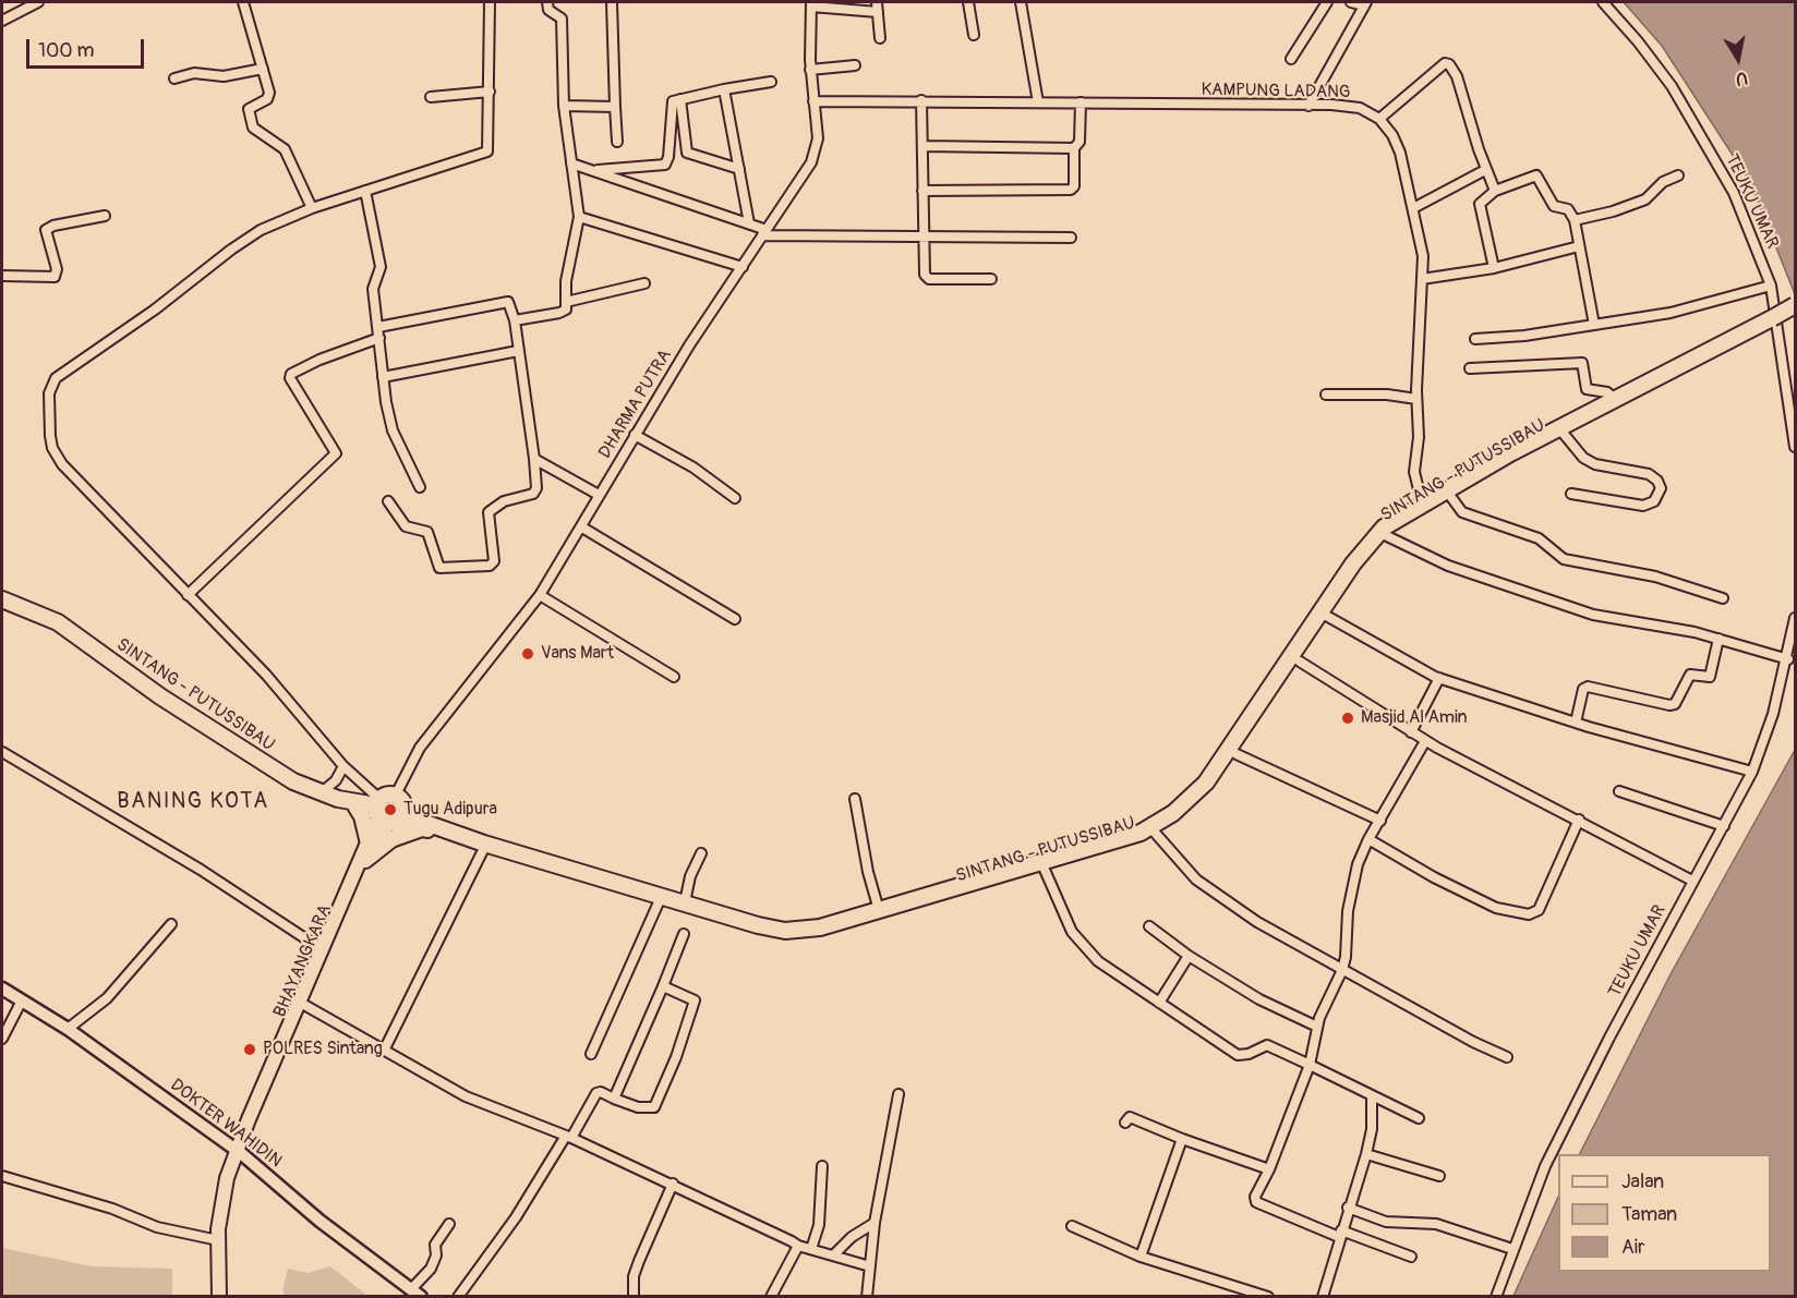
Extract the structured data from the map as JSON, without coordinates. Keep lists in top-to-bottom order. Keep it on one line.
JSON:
{"streets":{"highway":["SINTANG - PUTUSSIBAU"],"main road":["BHAYANGKARA"],"street":["KAMPUNG LADANG","TEUKU UMAR","DHARMA PUTRA","DOKTER WAHIDIN"]},"crossings":[["KAMPUNG LADANG","DHARMA PUTRA"],["SINTANG - PUTUSSIBAU","BHAYANGKARA"],["BHAYANGKARA","DOKTER WAHIDIN"]],"districts":["BANING KOTA"],"places":["Vans Mart","Masjid Al Amin","Tugu Adipura","POLRES Sintang"],"legend":["Jalan","Taman","Air"],"scale_bar":"100 m","north":"bottom"}
